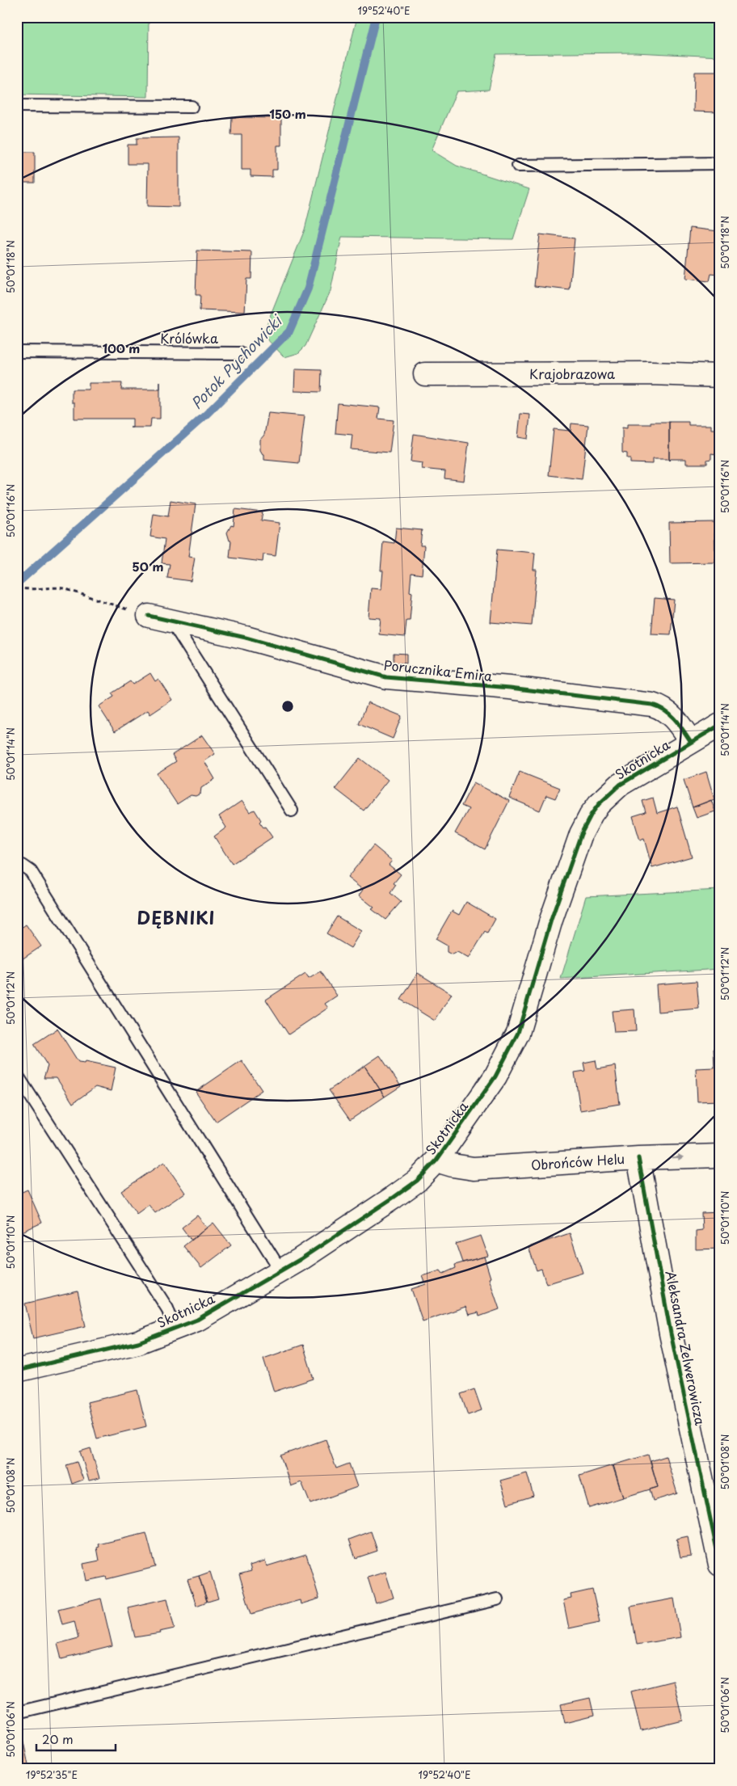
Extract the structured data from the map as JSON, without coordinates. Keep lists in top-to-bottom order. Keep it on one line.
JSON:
{"streets":{"street":["Krajobrazowa","Porucznika Emira","Skotnicka","Obrońców Helu","Aleksandra Zelwerowicza"],"lane":["Królówka"]},"crossings":[["Porucznika Emira","Skotnicka"],["Skotnicka","Obrońców Helu"],["Obrońców Helu","Aleksandra Zelwerowicza"]],"districts":["DĘBNIKI"],"water":["Potok Pychowicki"],"scale_bar":"20 m","coordinates":["19°52'40\"E","50°01'18\"N","50°01'16\"N","50°01'14\"N","50°01'12\"N","50°01'10\"N","50°01'08\"N","50°01'06\"N","19°52'35\"E"],"rings":["150 m","100 m","50 m"]}
